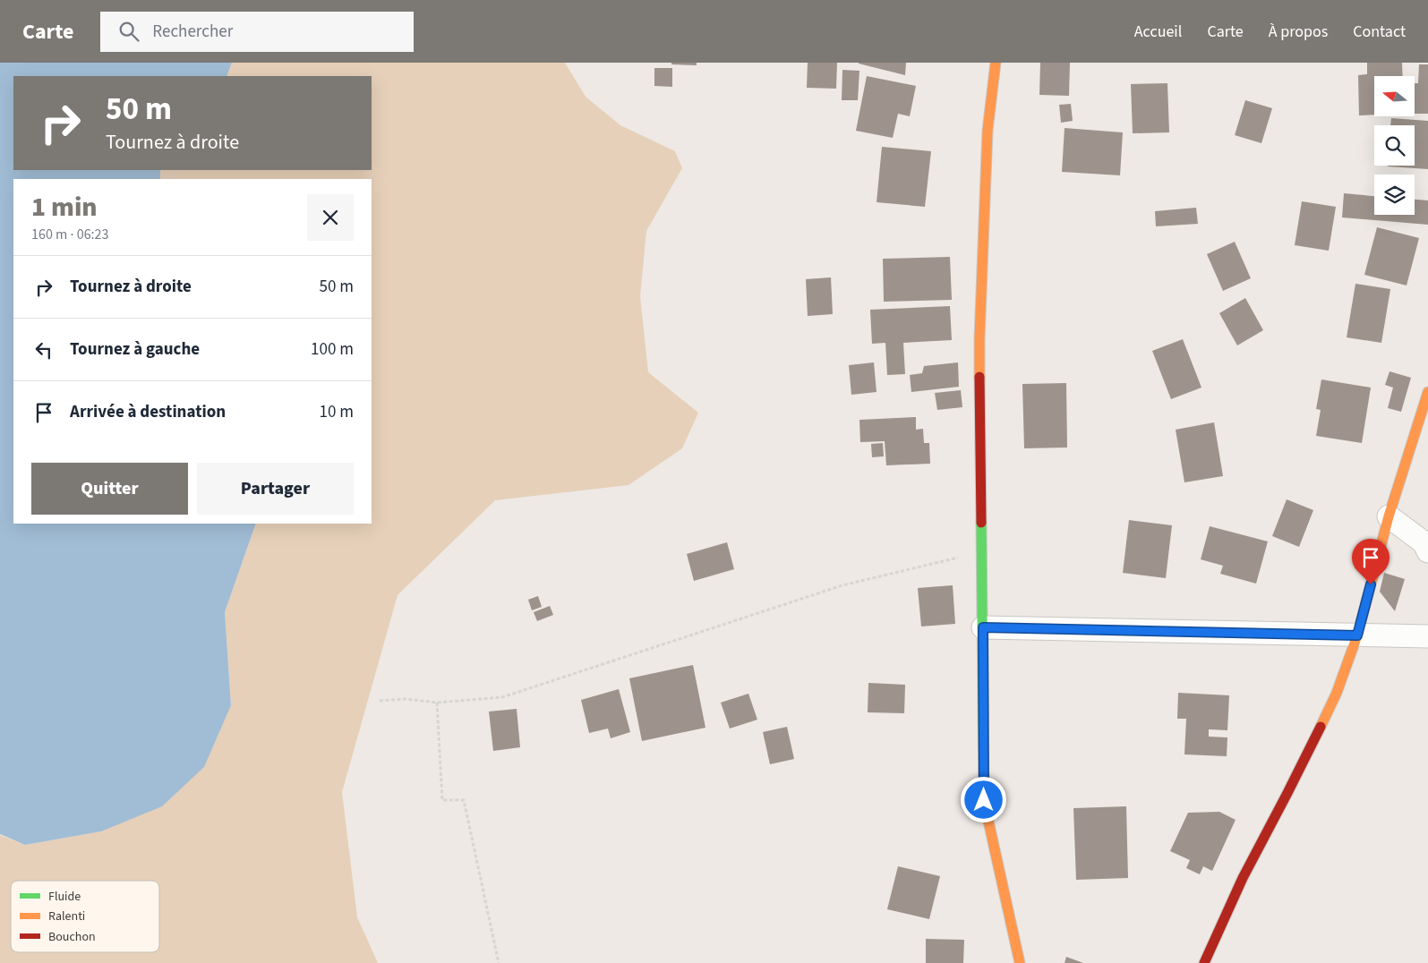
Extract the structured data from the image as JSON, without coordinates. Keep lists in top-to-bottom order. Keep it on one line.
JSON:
{"legend":["Fluide","Ralenti","Bouchon"],"north":"left","page":{"header":"Carte","search":"Rechercher","nav":["Accueil","Carte","À propos","Contact"],"turn":["50 m","Tournez à droite"],"heading":["1 min","160 m · 06:23"],"list":[{"name":"Tournez à droite","value":"50 m"},{"name":"Tournez à gauche","value":"100 m"},{"name":"Arrivée à destination","value":"10 m"}],"buttons":["Quitter","Partager"]}}
